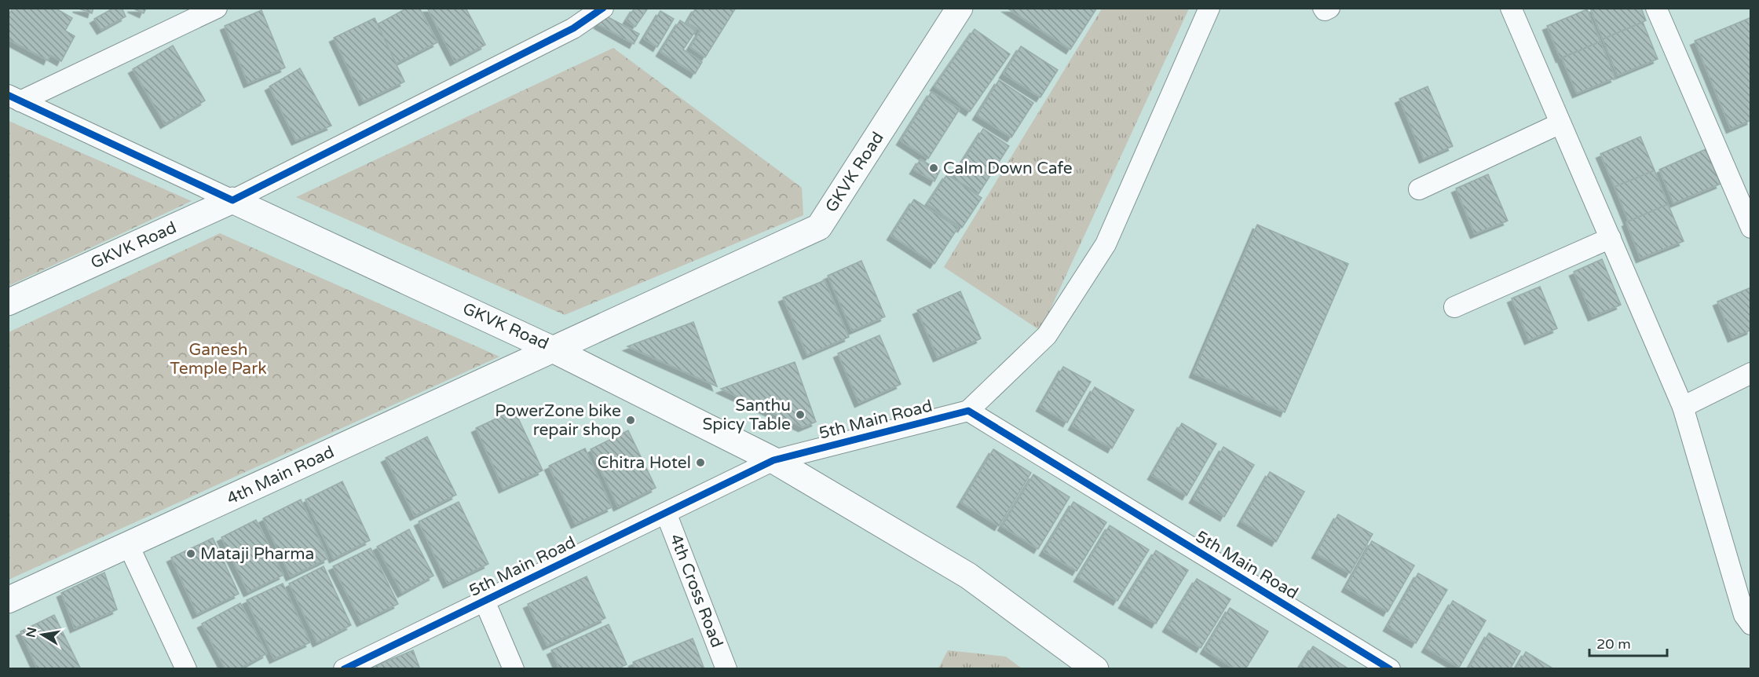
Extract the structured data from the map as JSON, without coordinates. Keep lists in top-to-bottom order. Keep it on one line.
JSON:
{"streets":{"main road":["GKVK Road","4th Main Road"],"street":["5th Main Road","4th Cross Road"]},"crossings":[["GKVK Road","4th Main Road"],["5th Main Road","4th Cross Road"]],"parks":["Ganesh Temple Park"],"places":["Calm Down Cafe","Santhu Spicy Table","PowerZone bike repair shop","Chitra Hotel","Mataji Pharma"],"scale_bar":"20 m","north":"left"}
